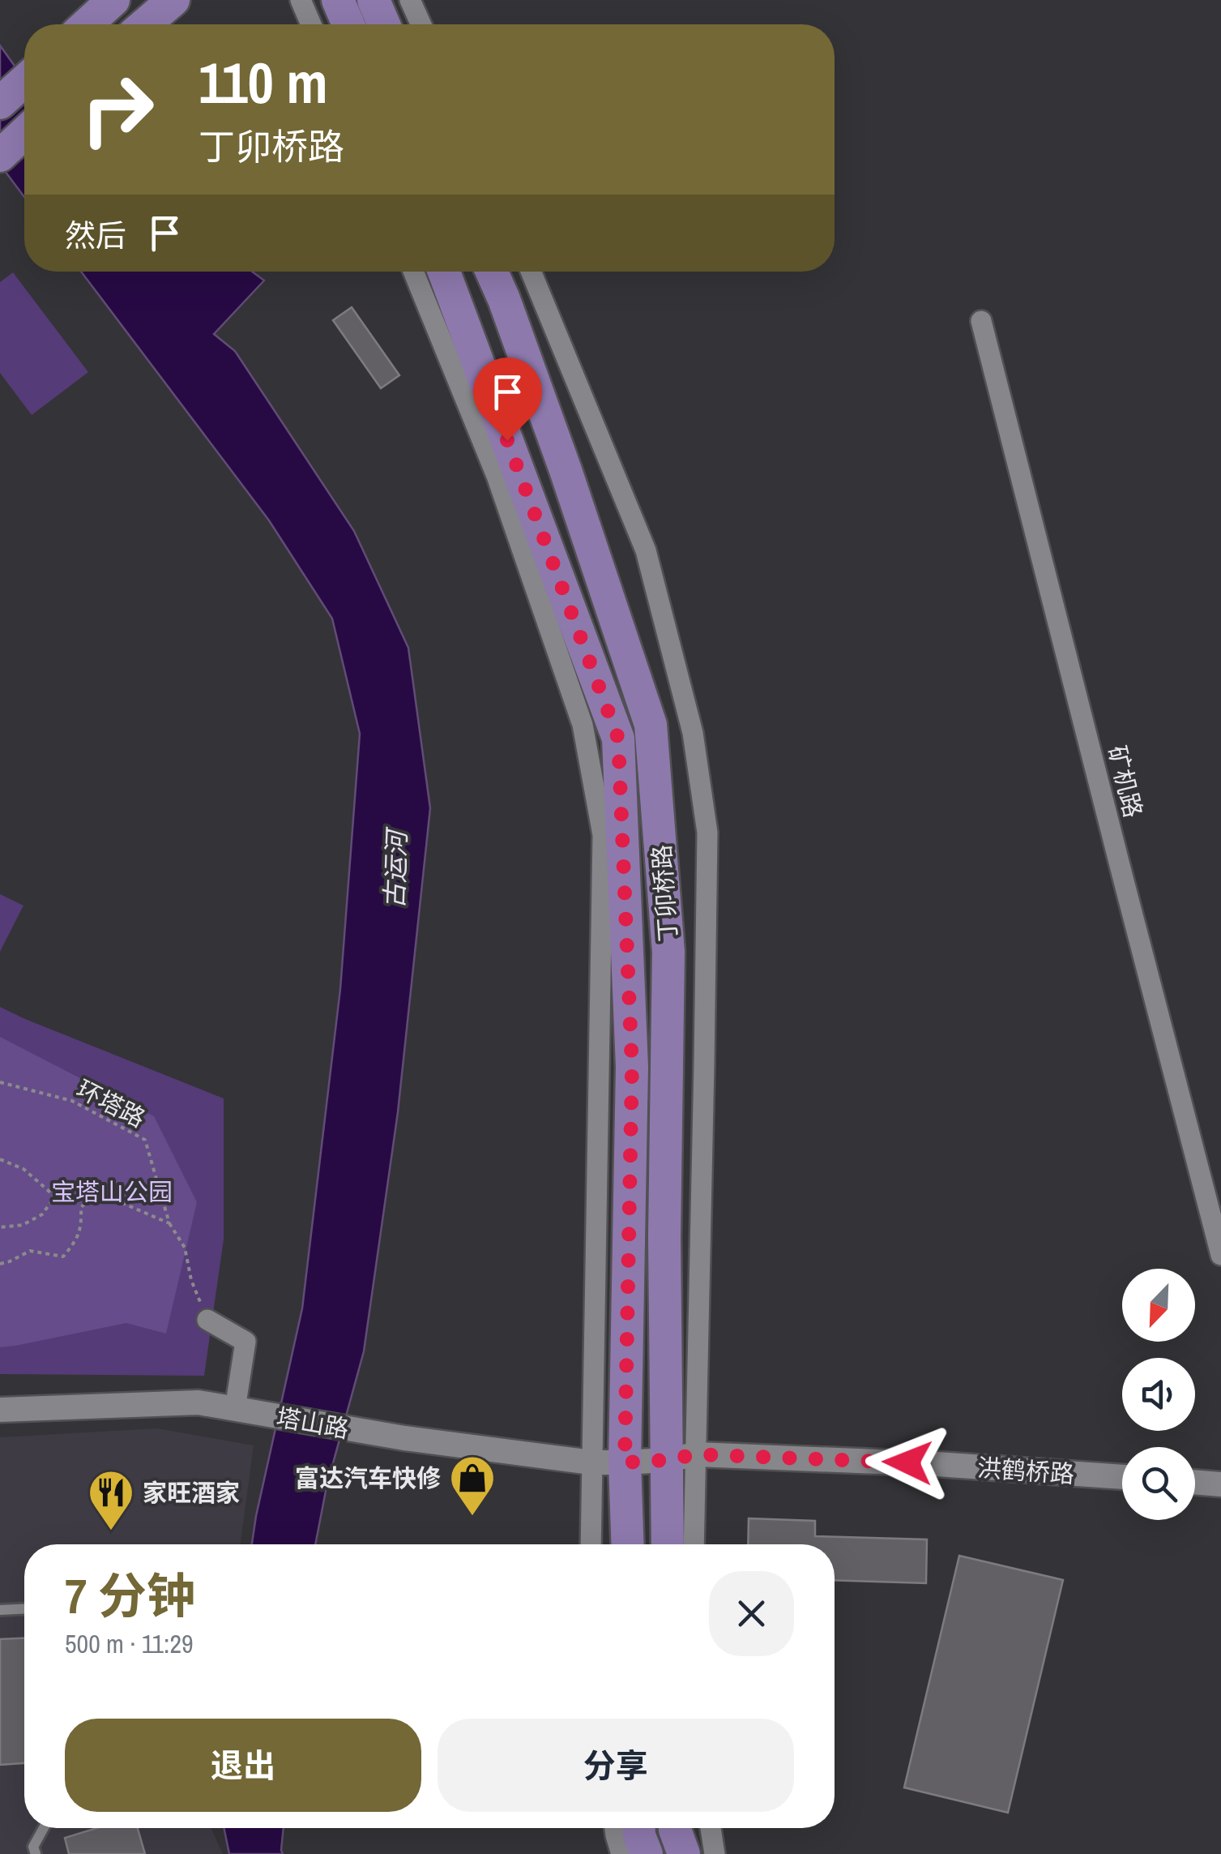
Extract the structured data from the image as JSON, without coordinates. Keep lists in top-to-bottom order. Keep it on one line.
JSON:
{"streets":{"main road":["丁卯桥路"],"street":["矿机路","塔山路","洪鹤桥路"],"path":["环塔路"]},"crossings":[["丁卯桥路","塔山路"],["丁卯桥路","洪鹤桥路"],["塔山路","洪鹤桥路"]],"water":["古运河"],"parks":["宝塔山公园"],"places":{"shop":["富达汽车快修"],"restaurant":["家旺酒家"]},"north":"bottom left","page":{"turn":["110 m","丁卯桥路"],"then":"然后","heading":["7 分钟","500 m · 11:29"],"buttons":["退出","分享"]}}
